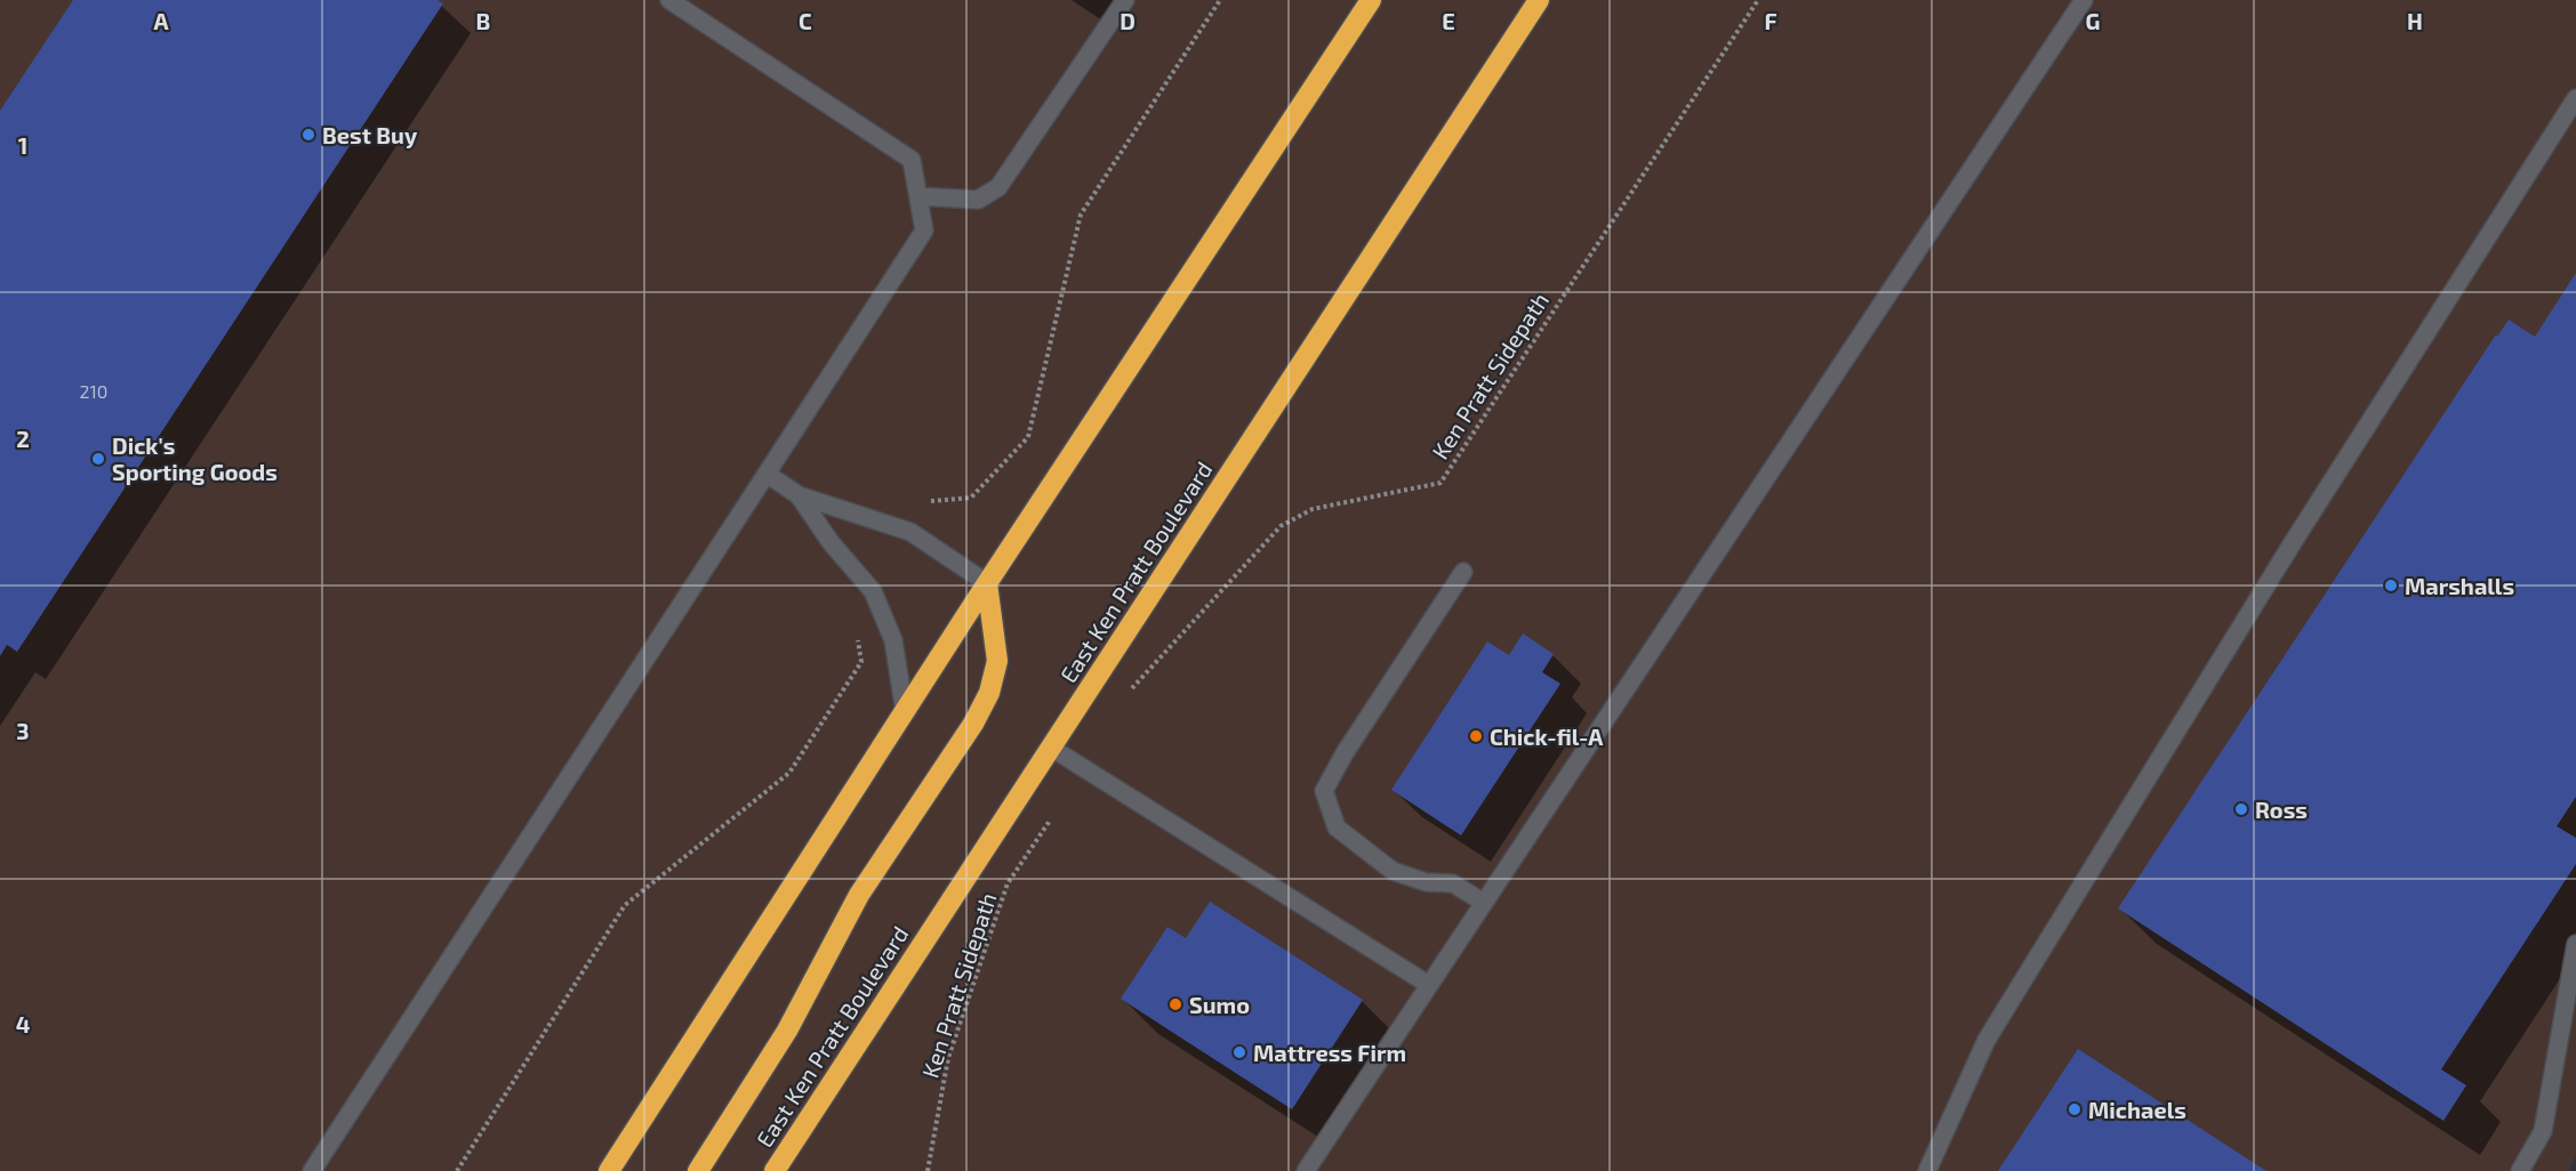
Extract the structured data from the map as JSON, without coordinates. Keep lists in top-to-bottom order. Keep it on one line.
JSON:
{"streets":{"highway":["East Ken Pratt Boulevard"],"path":["Ken Pratt Sidepath"]},"places":["Best Buy","Dick's Sporting Goods","Marshalls","Chick-fil-A","Ross","Sumo","Mattress Firm","Michaels"],"house_numbers":["210"],"grid":{"columns":["A","B","C","D","E","F","G","H"],"rows":["1","2","3","4"]}}
